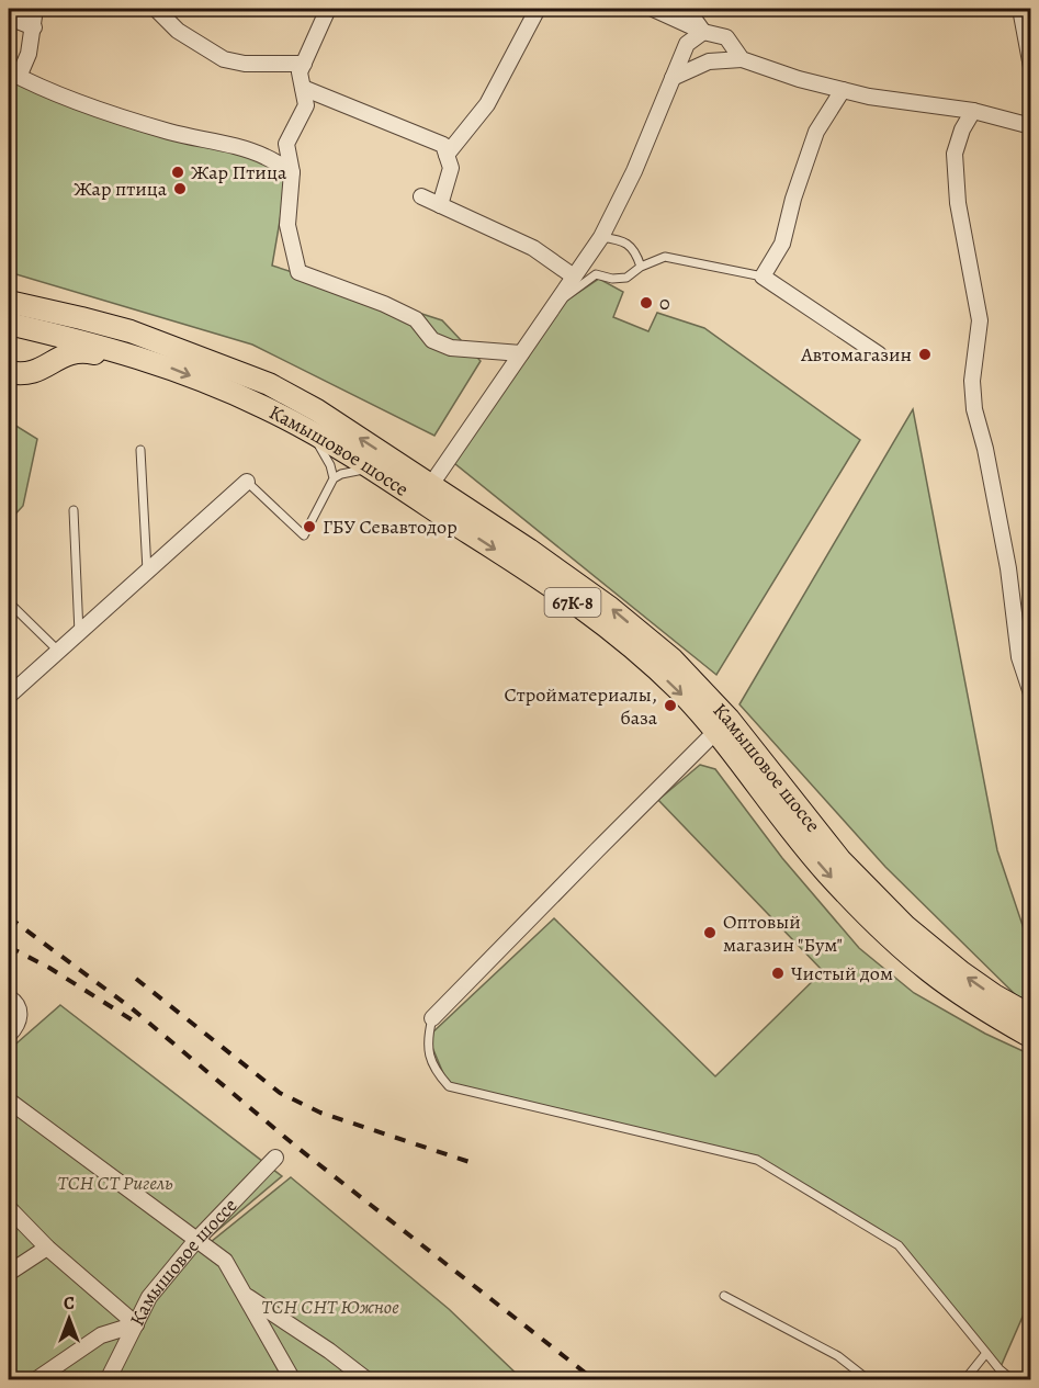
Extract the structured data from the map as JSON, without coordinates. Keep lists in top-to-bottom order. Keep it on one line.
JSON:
{"streets":{"main road":["Камышовое шоссе","67К-8"]},"parks":["ТСН СТ Ригель","ТСН СНТ Южное"],"places":["Жар Птица","Жар птица","0","Автомагазин","ГБУ Севавтодор","Стройматериалы, база","Оптовый магазин \"Бум\"","Чистый дом"],"north":"top"}
